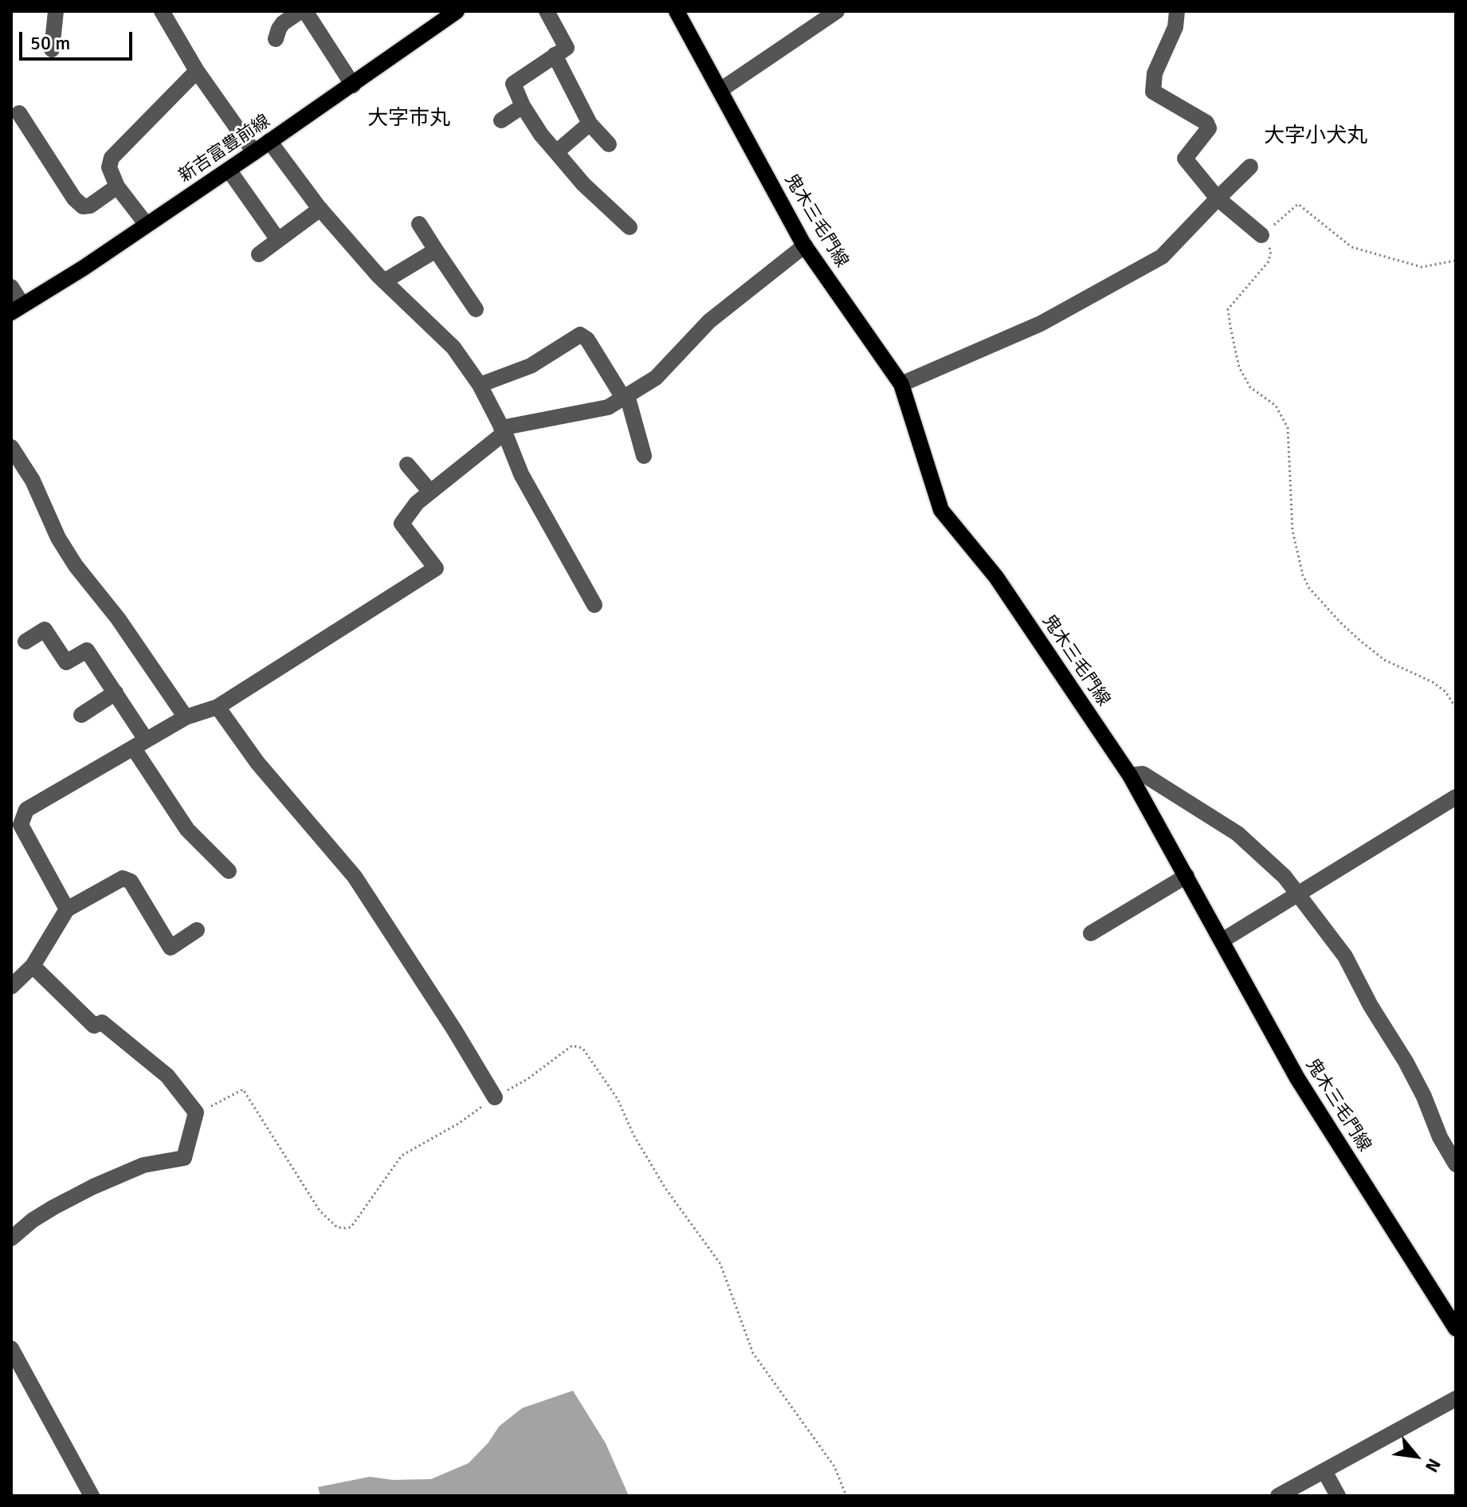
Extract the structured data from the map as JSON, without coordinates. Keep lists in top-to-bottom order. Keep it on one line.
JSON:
{"streets":{"main road":["新吉富豊前線","鬼木三毛門線"]},"districts":["大字市丸","大字小犬丸"],"scale_bar":"50 m","north":"bottom right"}
